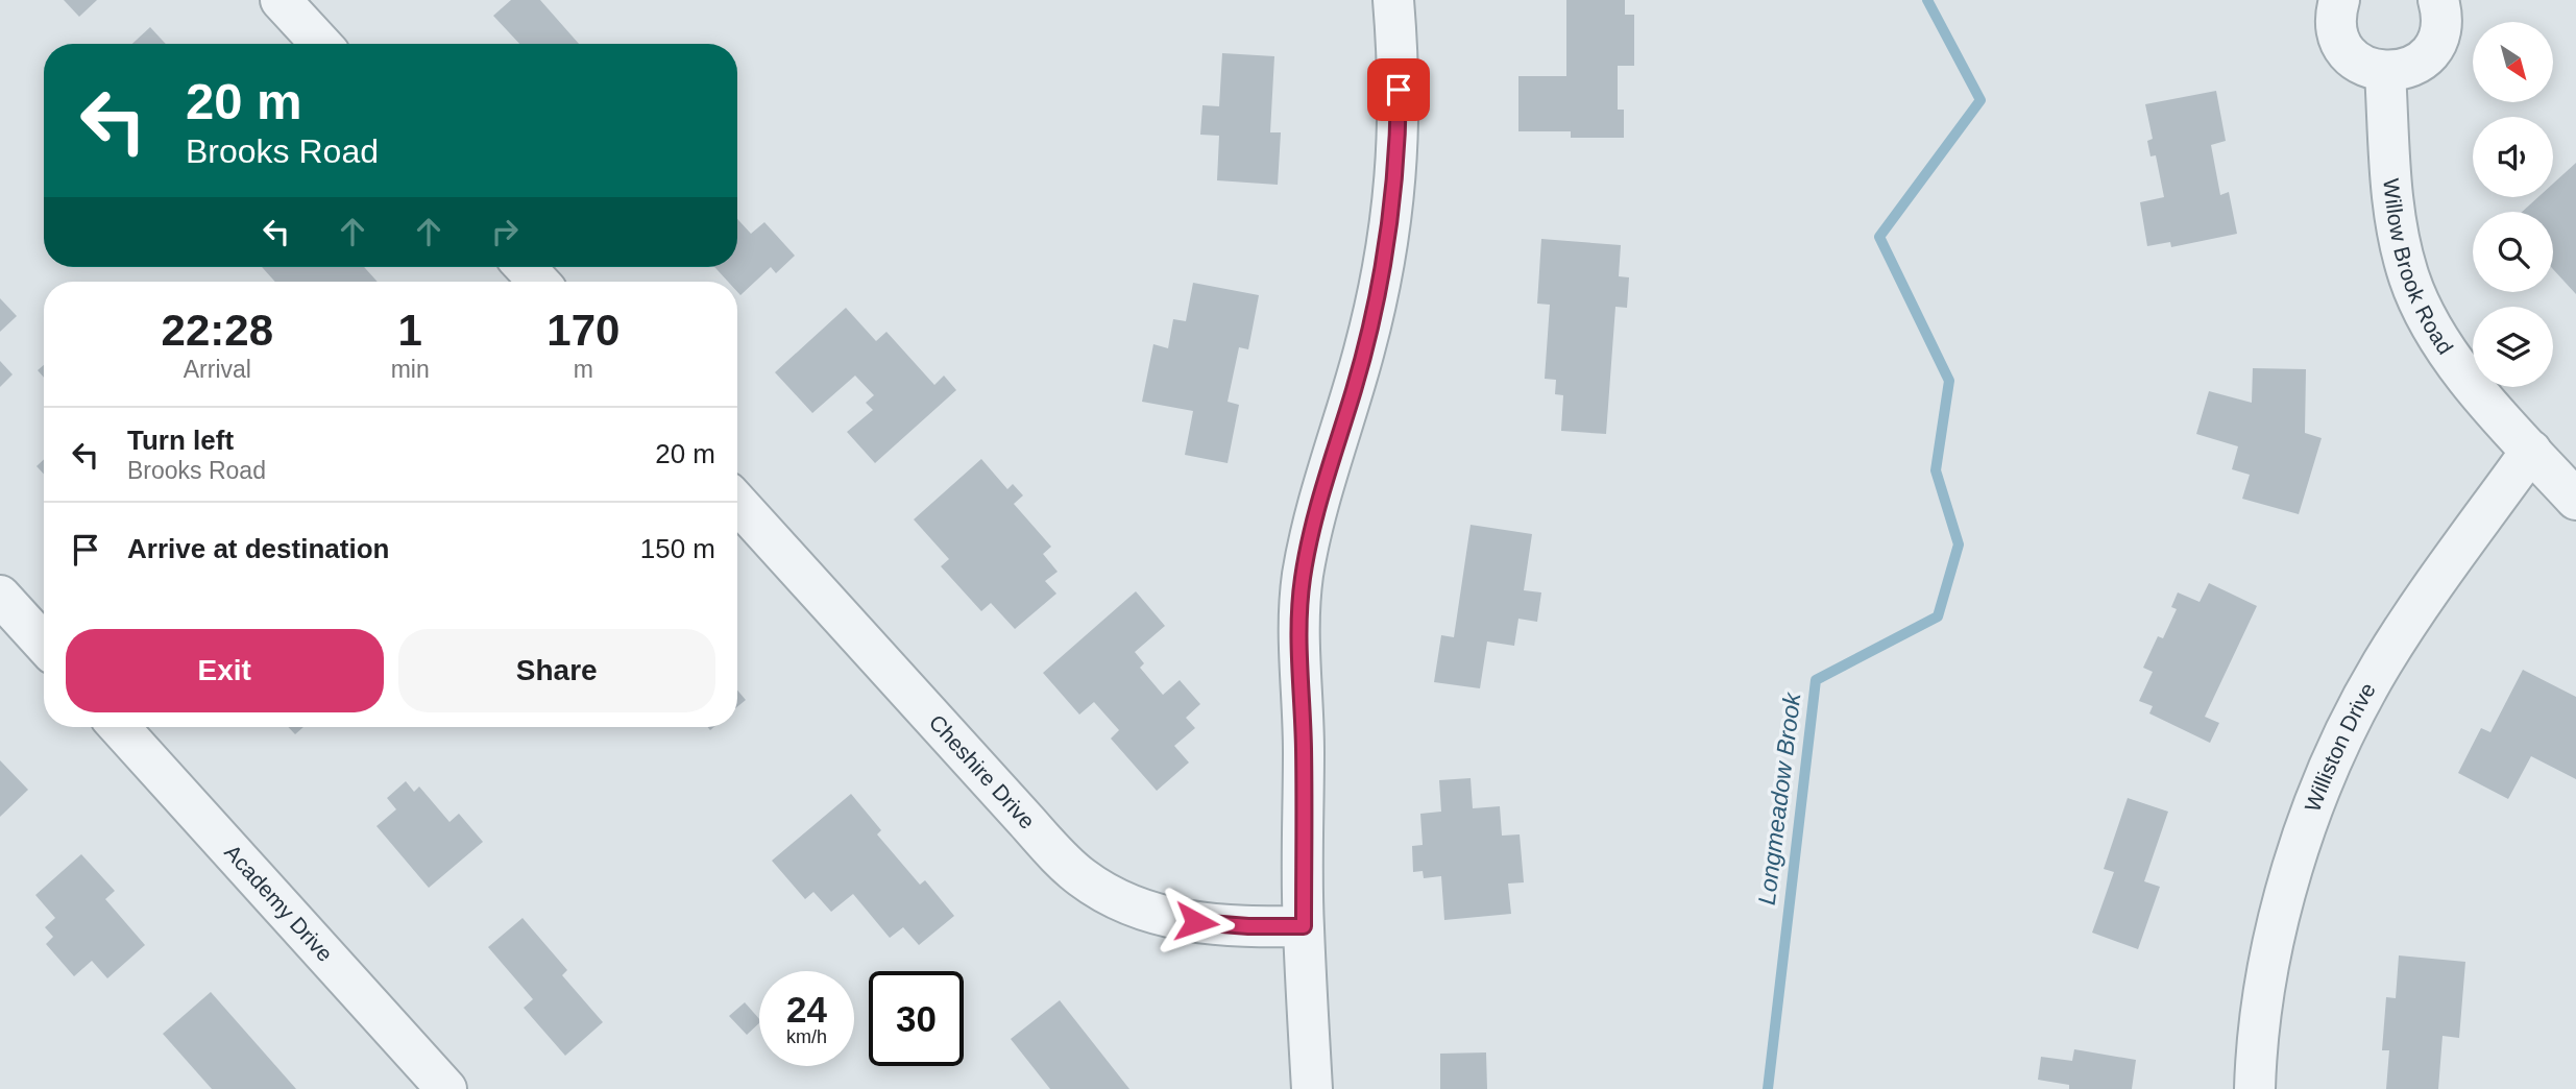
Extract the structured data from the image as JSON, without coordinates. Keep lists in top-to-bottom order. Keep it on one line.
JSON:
{"streets":{"street":["Willow Brook Road","Williston Drive","Cheshire Drive","Academy Drive"]},"crossings":[["Willow Brook Road","Williston Drive"]],"water":["Longmeadow Brook"],"north":"bottom right","page":{"turn":["20 m","Brooks Road"],"eta":["22:28","Arrival","1","min","170","m"],"list":[{"name":"Turn left","note":"Brooks Road","value":"20 m"},{"name":"Arrive at destination","value":"150 m"}],"buttons":["Exit","Share"],"speed":"24 km/h","limit":"30"}}
